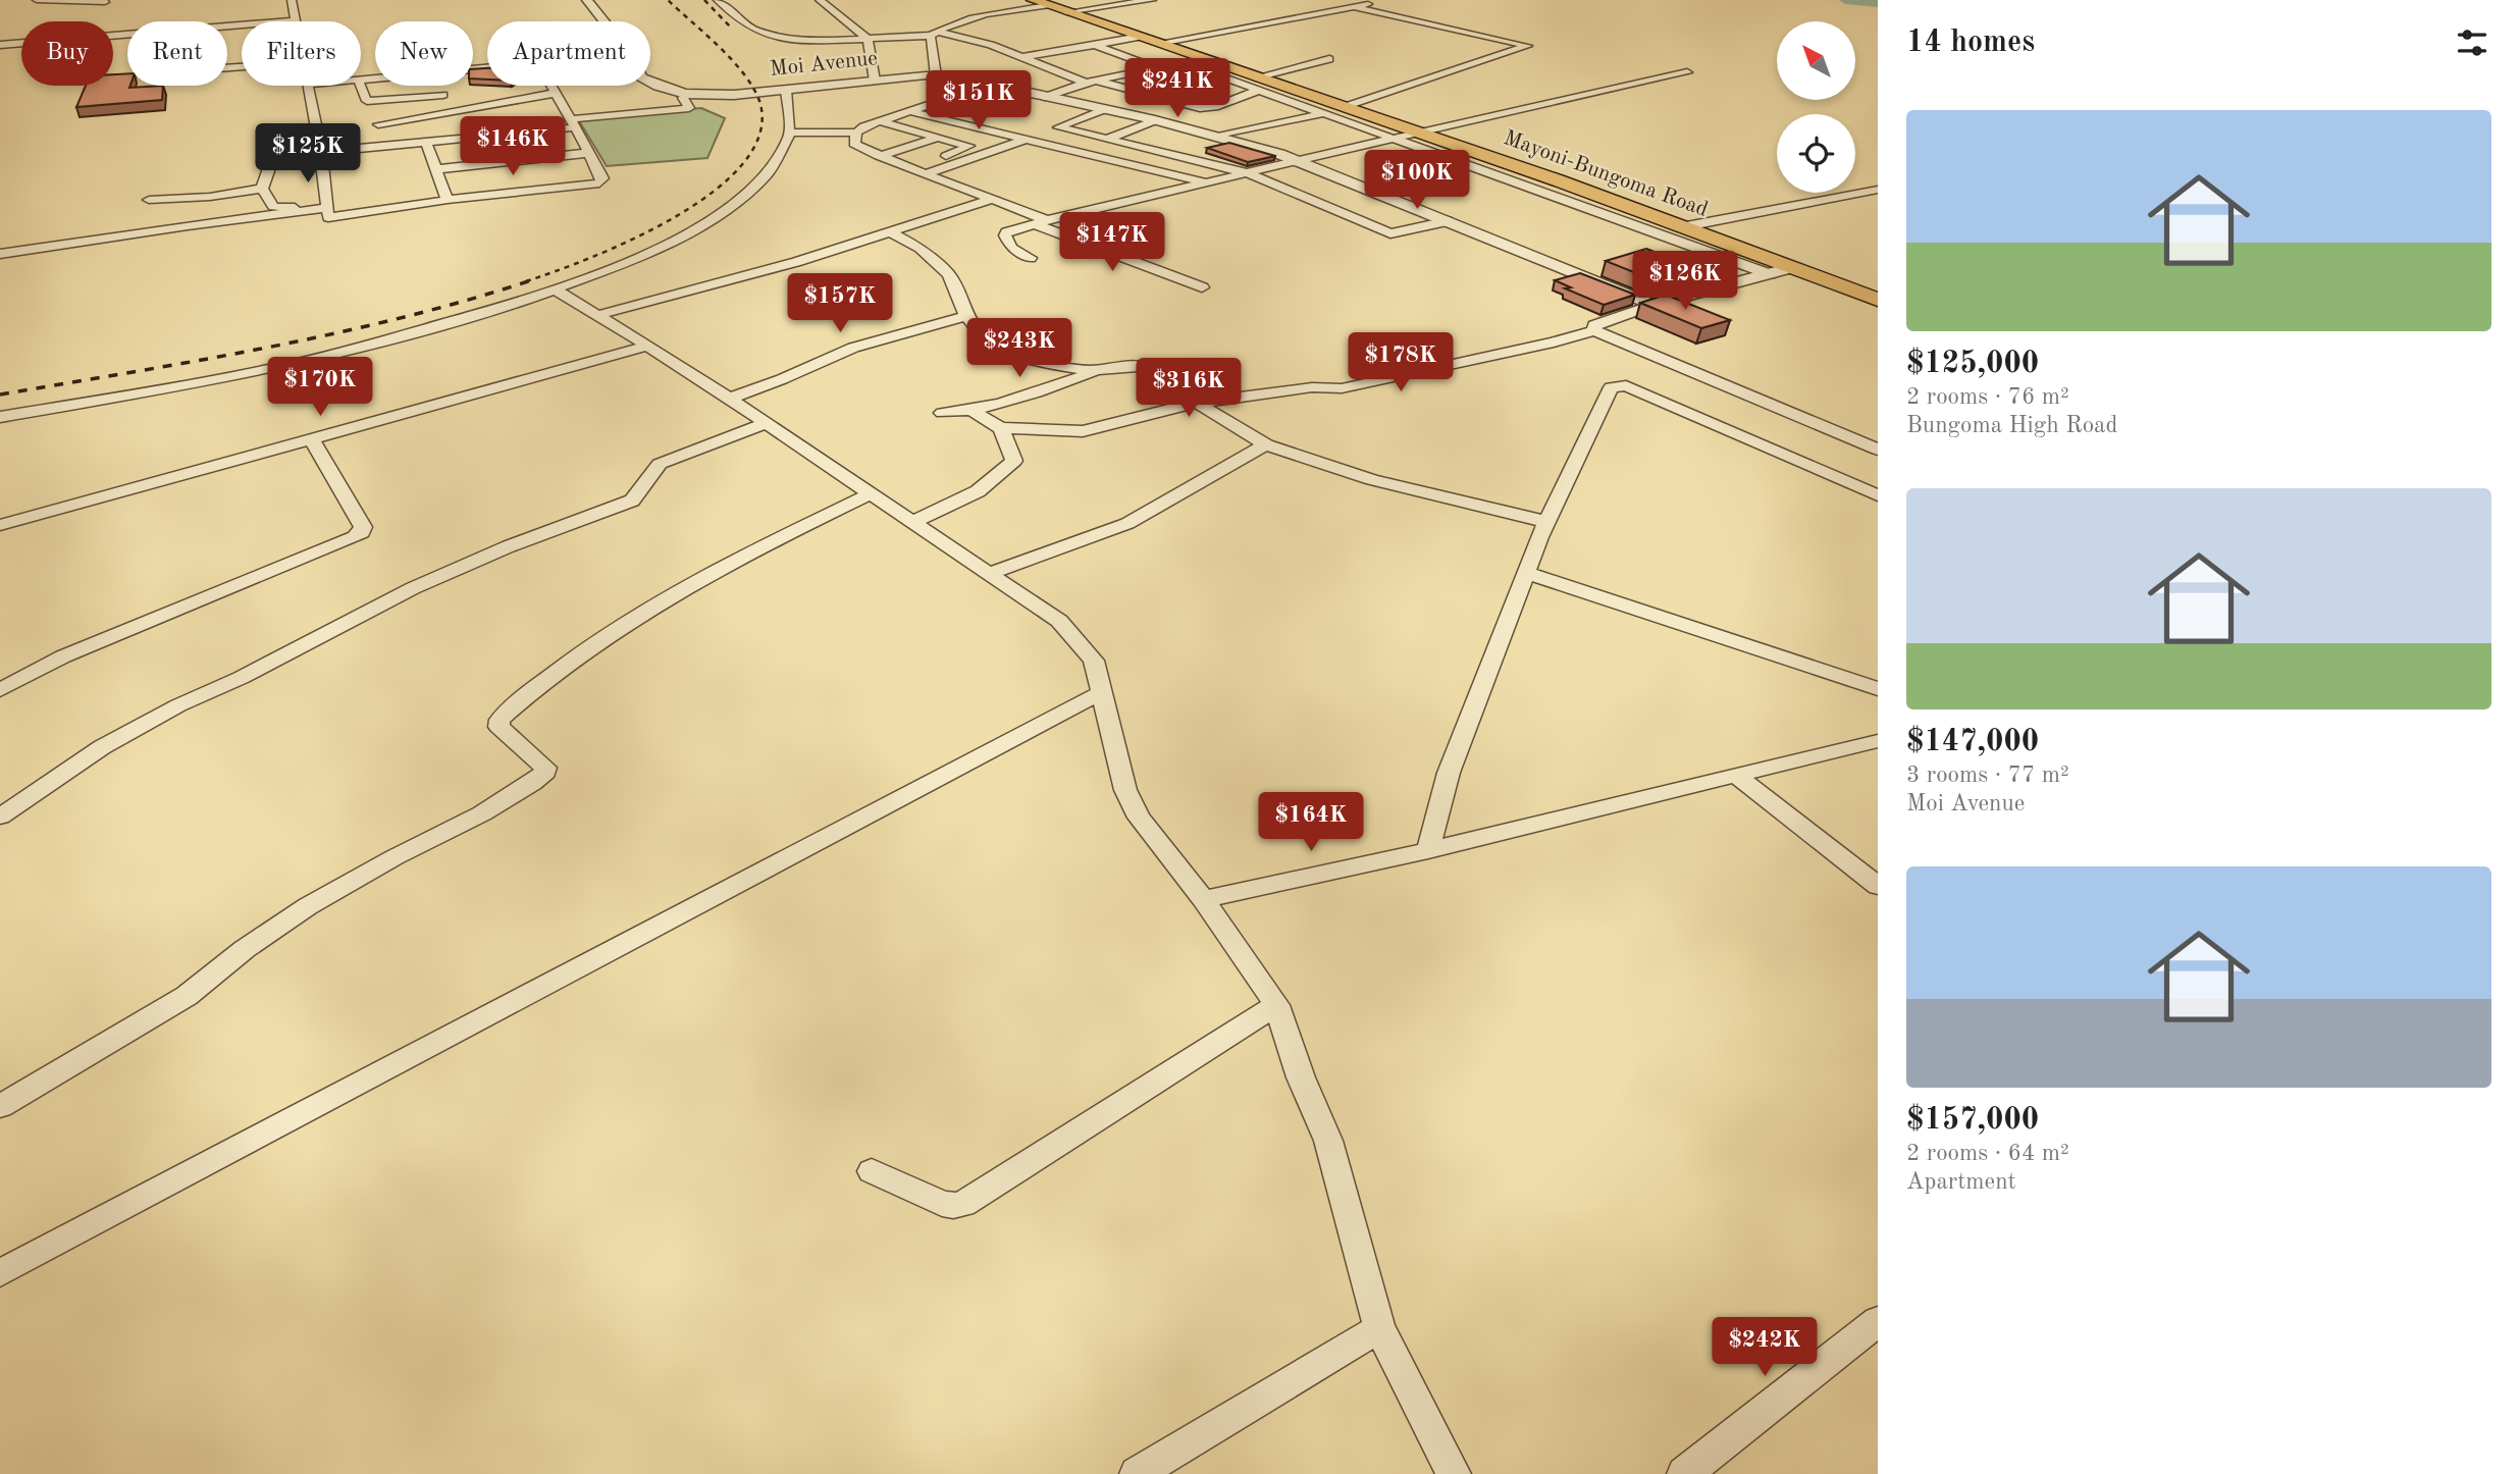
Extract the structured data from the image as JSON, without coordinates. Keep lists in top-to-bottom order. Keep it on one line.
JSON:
{"streets":{"main road":["Mayoni-Bungoma Road"],"street":["Moi Avenue"]},"north":"top left","page":{"heading":"14 homes","chip":["Buy","Rent","Filters","New","Apartment"],"price":["$241K","$151K","$146K","$125K","$100K","$147K","$126K","$157K","$243K","$178K","$170K","$316K","$164K","$242K"],"list":[{"name":"$125,000","note":"2 rooms · 76 m² · Bungoma High Road"},{"name":"$147,000","note":"3 rooms · 77 m² · Moi Avenue"},{"name":"$157,000","note":"2 rooms · 64 m² · Apartment"}]}}
